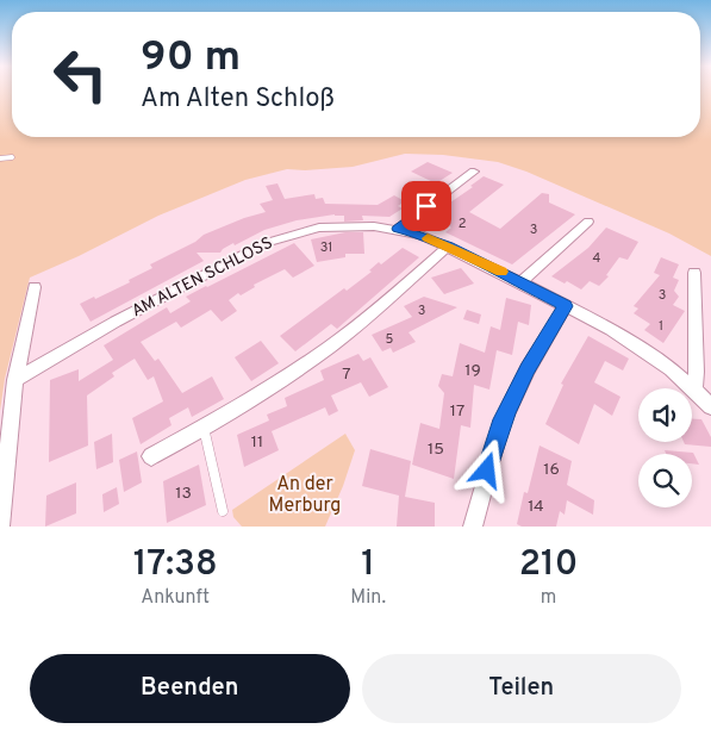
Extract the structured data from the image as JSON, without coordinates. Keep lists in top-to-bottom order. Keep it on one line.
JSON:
{"streets":{"street":["AM ALTEN SCHLOSS"]},"parks":["An der Merburg"],"house_numbers":["2","3","31","4","3","3","1","5","19","7","17","11","15","16","13","14"],"page":{"turn":["90 m","Am Alten Schloß"],"eta":["17:38","Ankunft","1","Min.","210","m"],"buttons":["Beenden","Teilen"]}}
